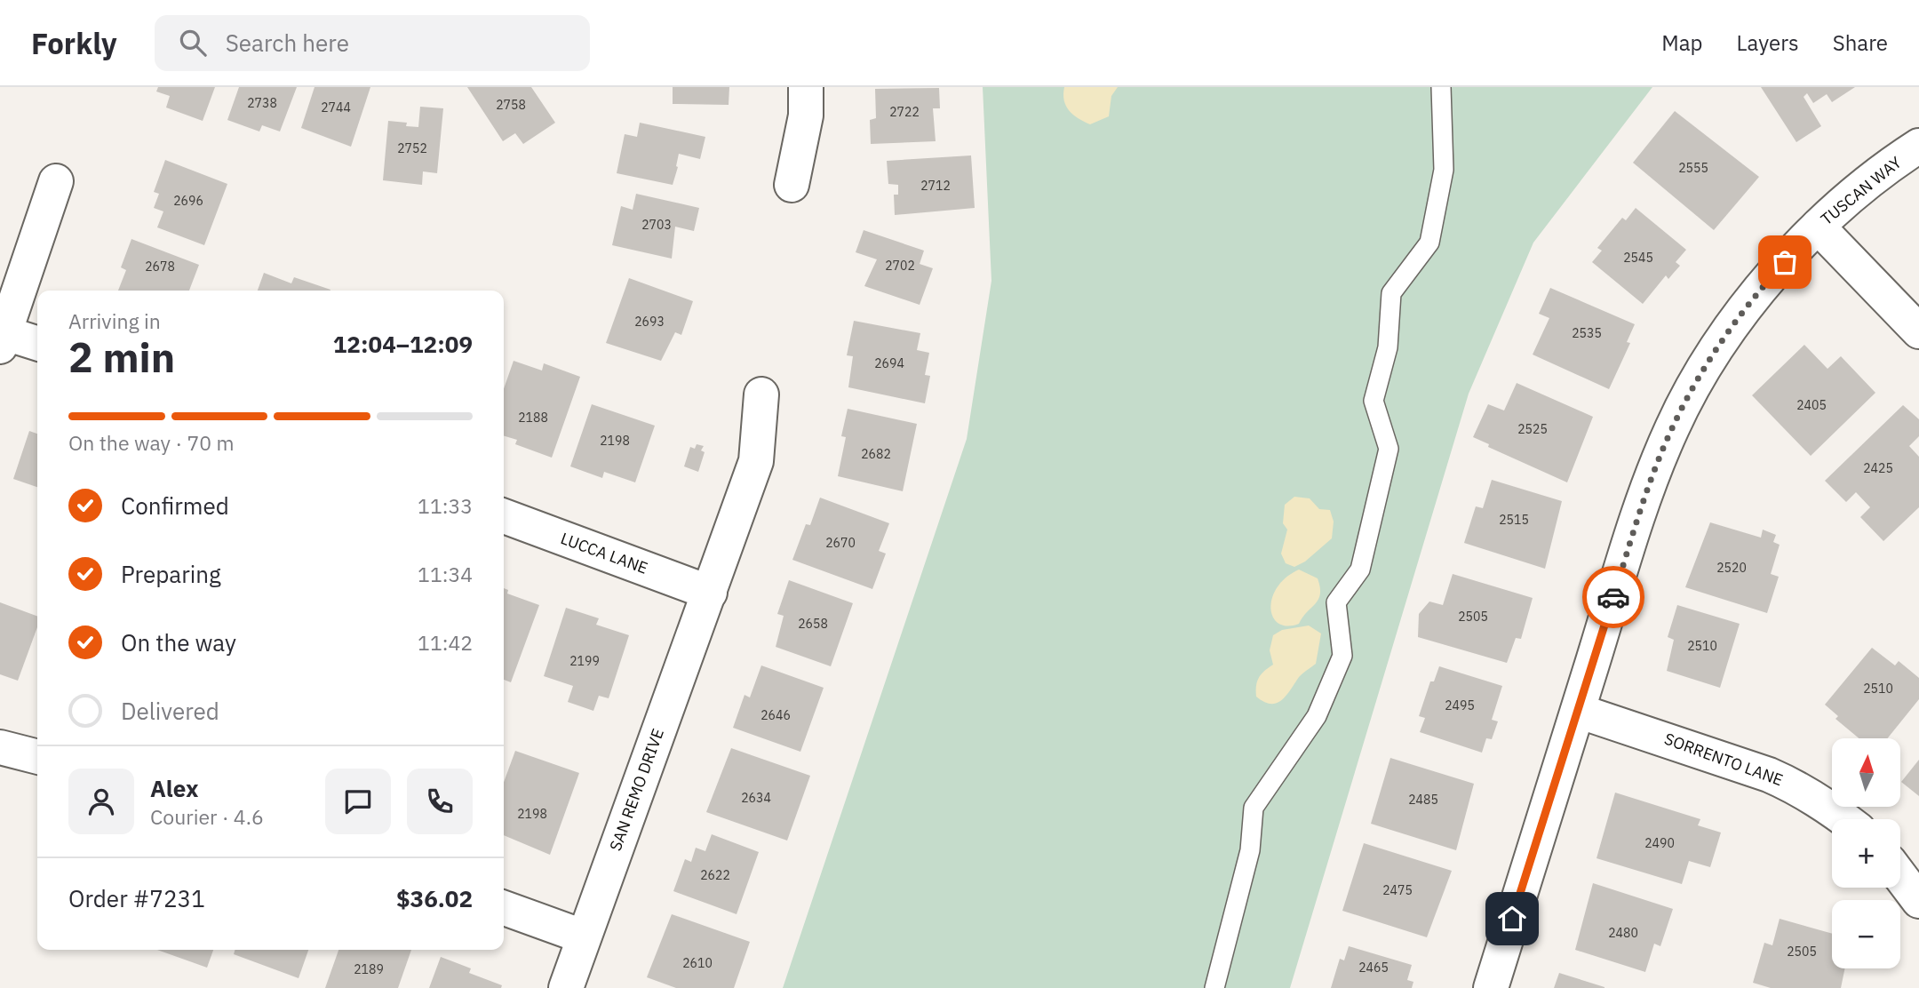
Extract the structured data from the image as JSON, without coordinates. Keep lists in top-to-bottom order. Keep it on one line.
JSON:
{"streets":{"street":["TUSCAN WAY","LUCCA LANE","SORRENTO LANE","SAN REMO DRIVE"]},"crossings":[["TUSCAN WAY","SORRENTO LANE"],["LUCCA LANE","SAN REMO DRIVE"]],"house_numbers":["2738","2758","2744","2722","2752","2555","2712","2696","2703","2545","2702","2678","2693","2535","2694","2405","2188","2525","2198","2682","2425","2515","2670","2520","2505","2658","2510","2199","2510","2495","2646","2634","2485","2198","2490","2622","2475","2480","2505","2610","2465","2189"],"north":"top","page":{"header":"Forkly","search":"Search here","nav":["Map","Layers","Share"],"heading":["2 min","Arriving in","12:04–12:09"],"panel":["Alex","Courier · 4.6","Order #7231","$36.02"],"bar":"On the way · 70 m","list":[["Confirmed","11:33"],["Preparing","11:34"],["On the way","11:42"],"Delivered"],"map_buttons":["+","−"]}}
